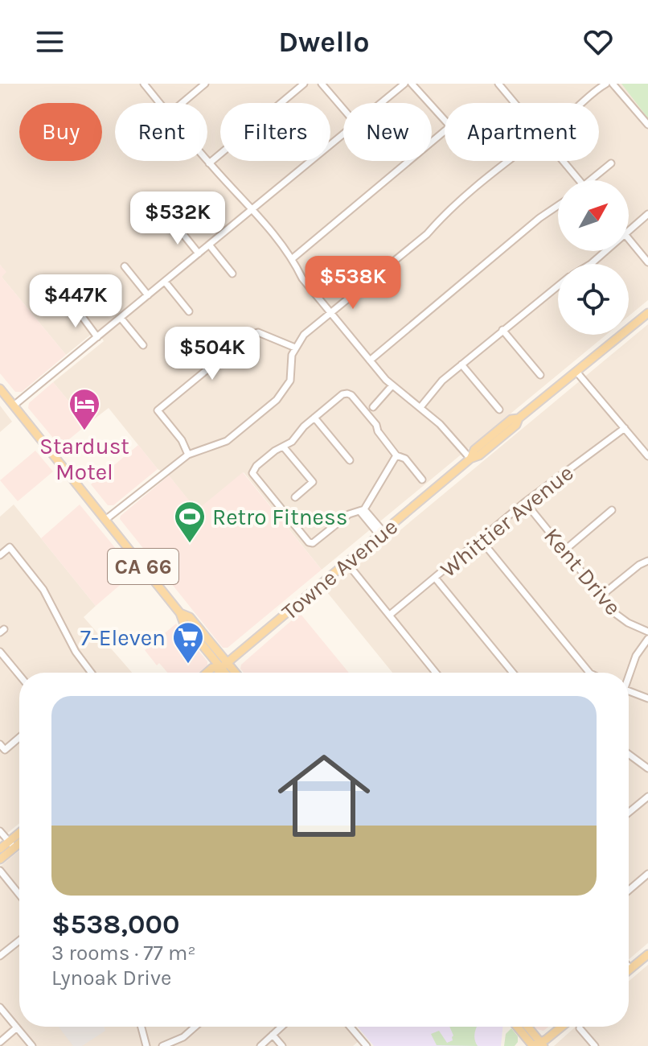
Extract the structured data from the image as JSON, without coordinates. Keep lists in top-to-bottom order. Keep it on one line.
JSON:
{"streets":{"main road":["CA 66","Towne Avenue"],"street":["Whittier Avenue","Kent Drive"]},"crossings":[["Whittier Avenue","Kent Drive"],["CA 66","Towne Avenue"]],"places":{"hotel":["Stardust Motel"],"sports":["Retro Fitness"],"supermarket":["7-Eleven"]},"north":"top right","page":{"header":"Dwello","chip":["Buy","Rent","Filters","New","Apartment"],"price":["$532K","$538K","$447K","$504K"],"list":[{"name":"$538,000","note":"3 rooms · 77 m² · Lynoak Drive"}]}}
